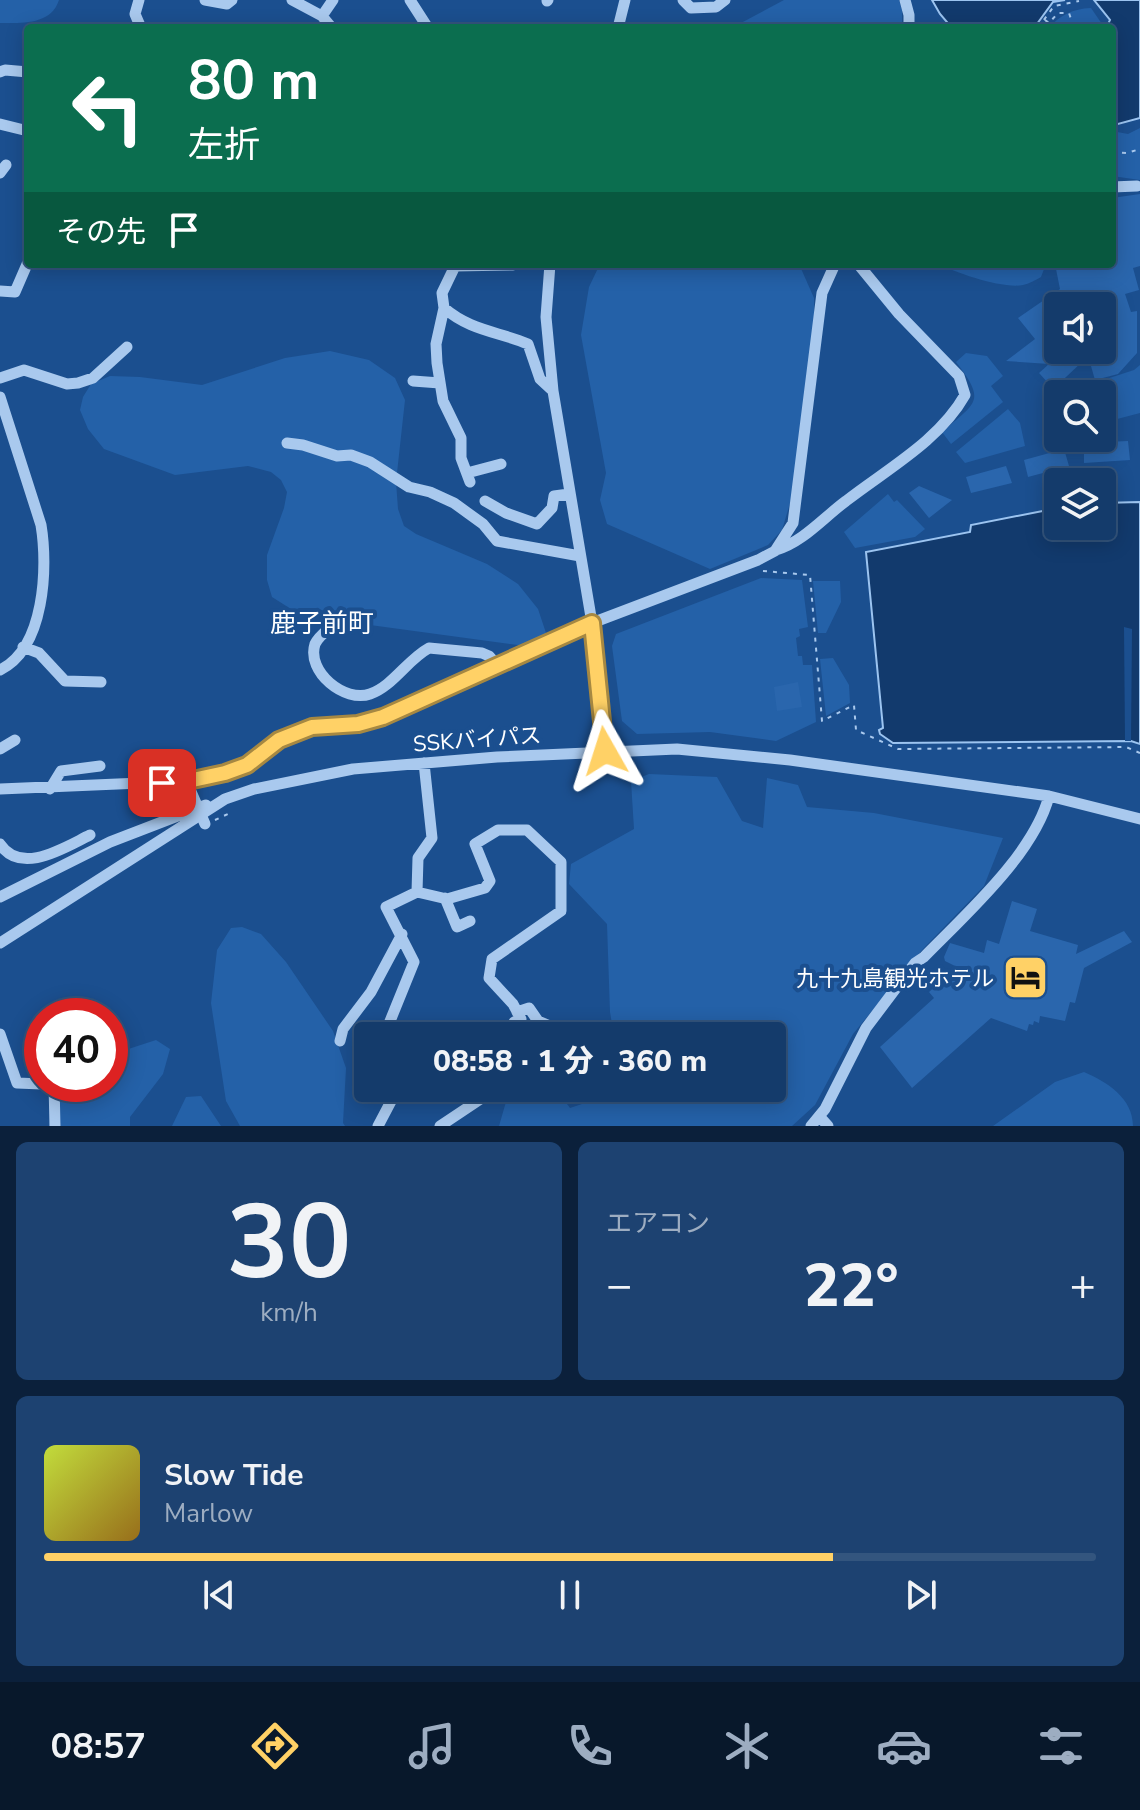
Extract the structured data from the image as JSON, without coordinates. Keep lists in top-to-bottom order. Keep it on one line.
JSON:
{"streets":{"street":["SSKバイパス"]},"districts":["鹿子前町"],"places":{"hotel":["九十九島観光ホテル"]},"page":{"turn":["80 m","左折"],"then":"その先","limit":"40","trip":"08:58 · 1 分 · 360 m","tile":[["30","km/h"],"エアコン"],"heat":["−","22°","+"],"song":["Slow Tide","Marlow"],"tabs":"08:57"}}
